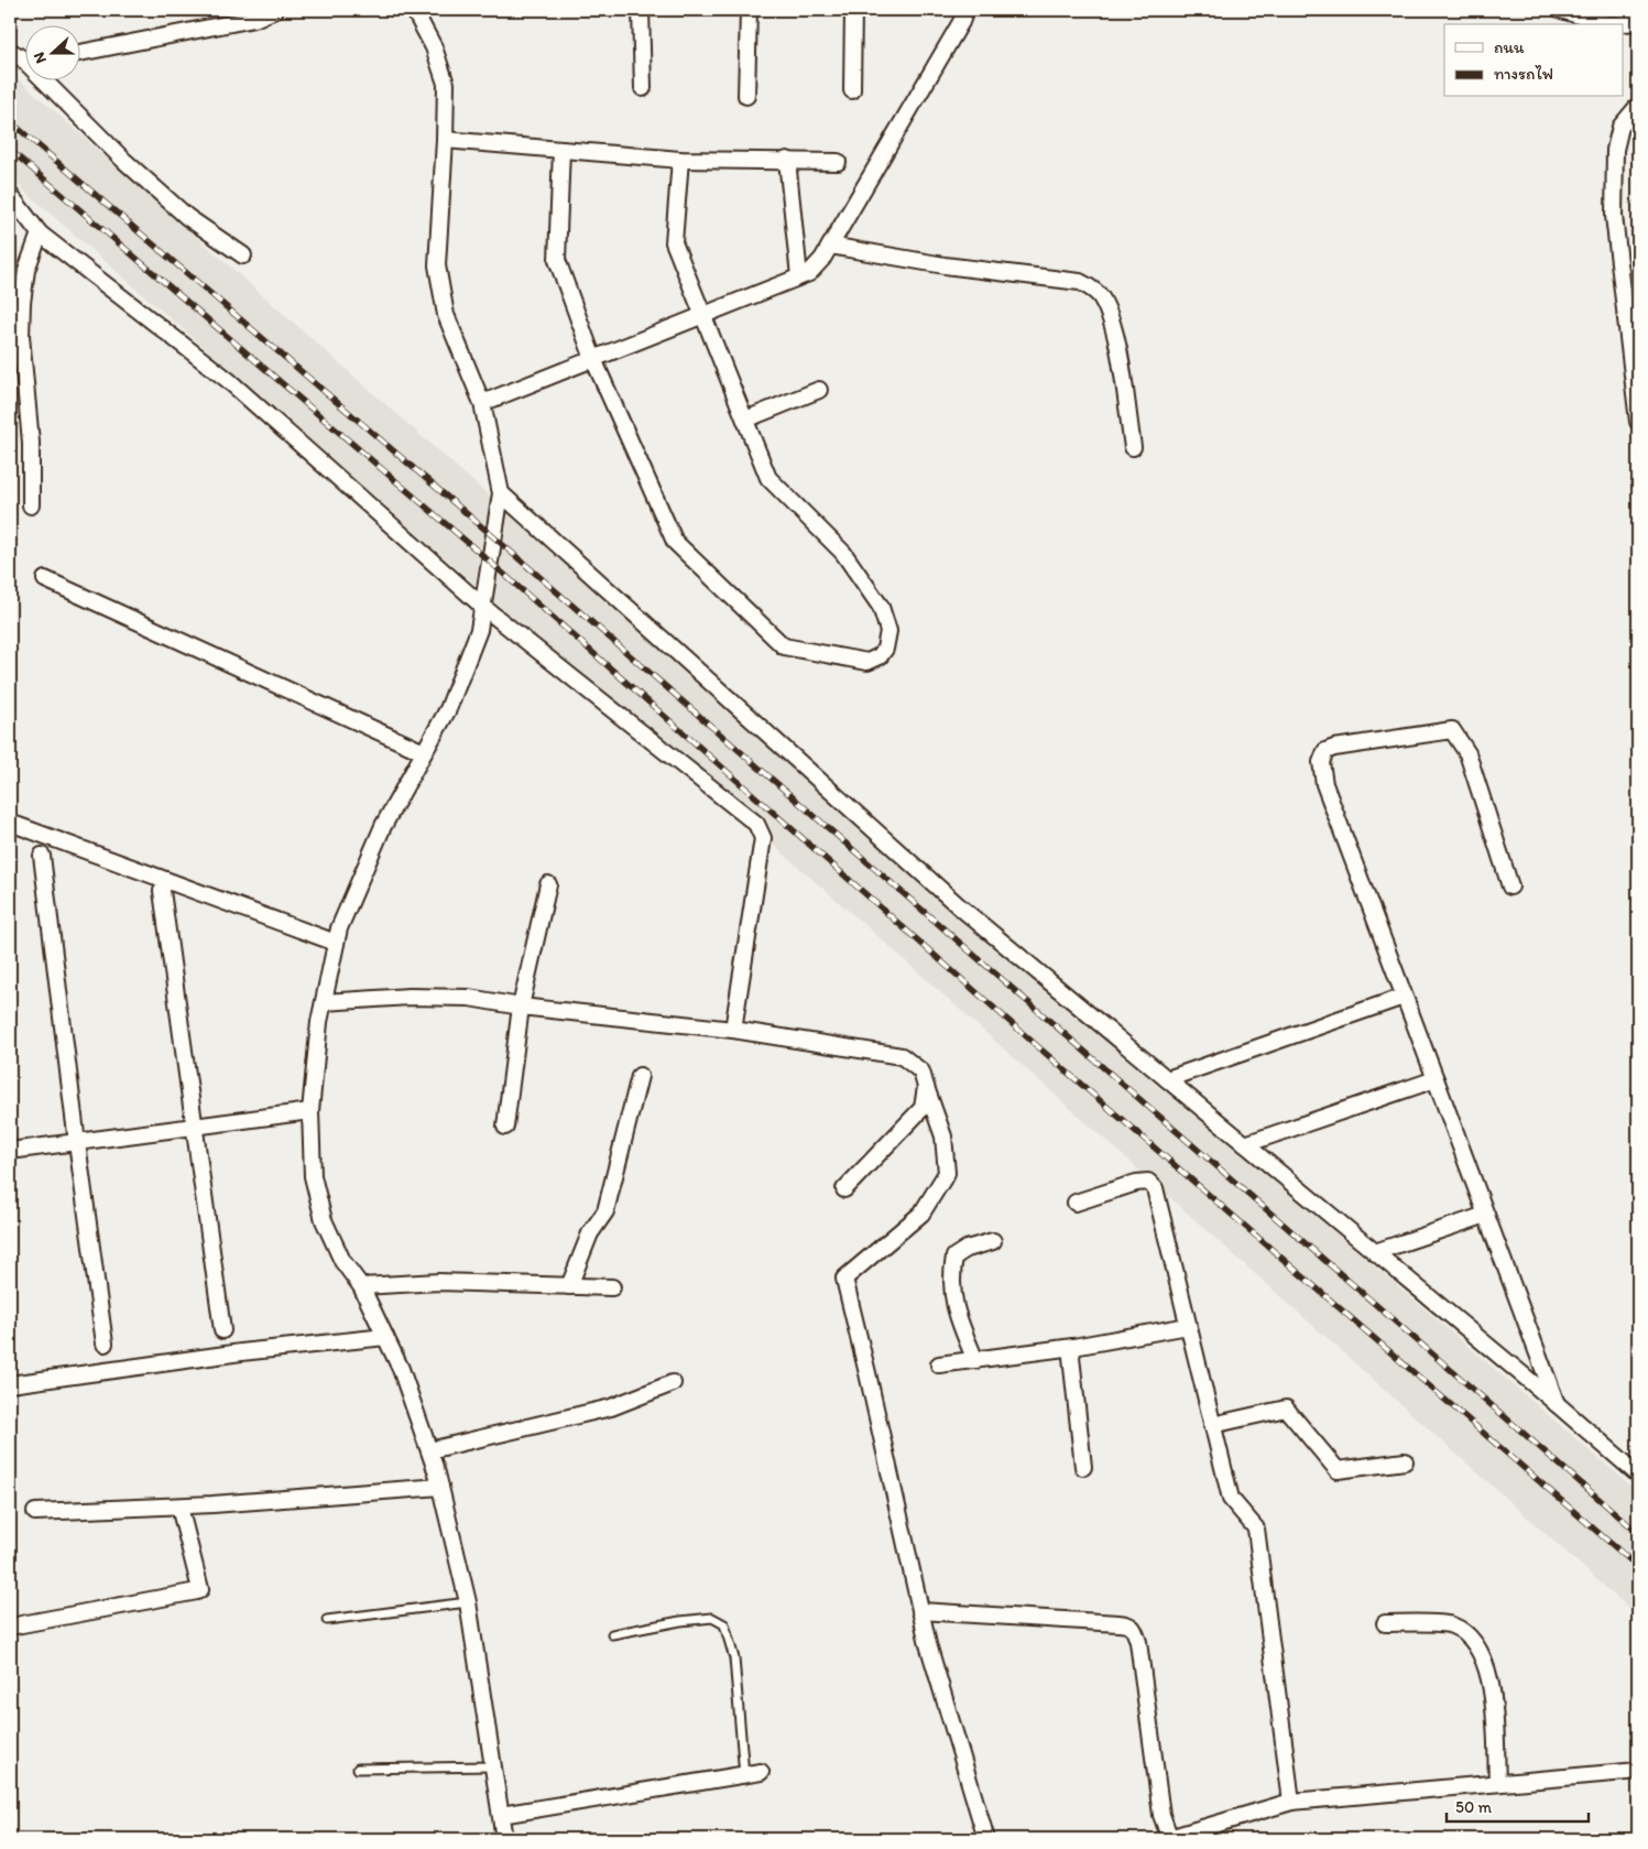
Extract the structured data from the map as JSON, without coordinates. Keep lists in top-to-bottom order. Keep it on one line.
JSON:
{"legend":["ถนน","ทางรถไฟ"],"scale_bar":"50 m","north":"left"}
